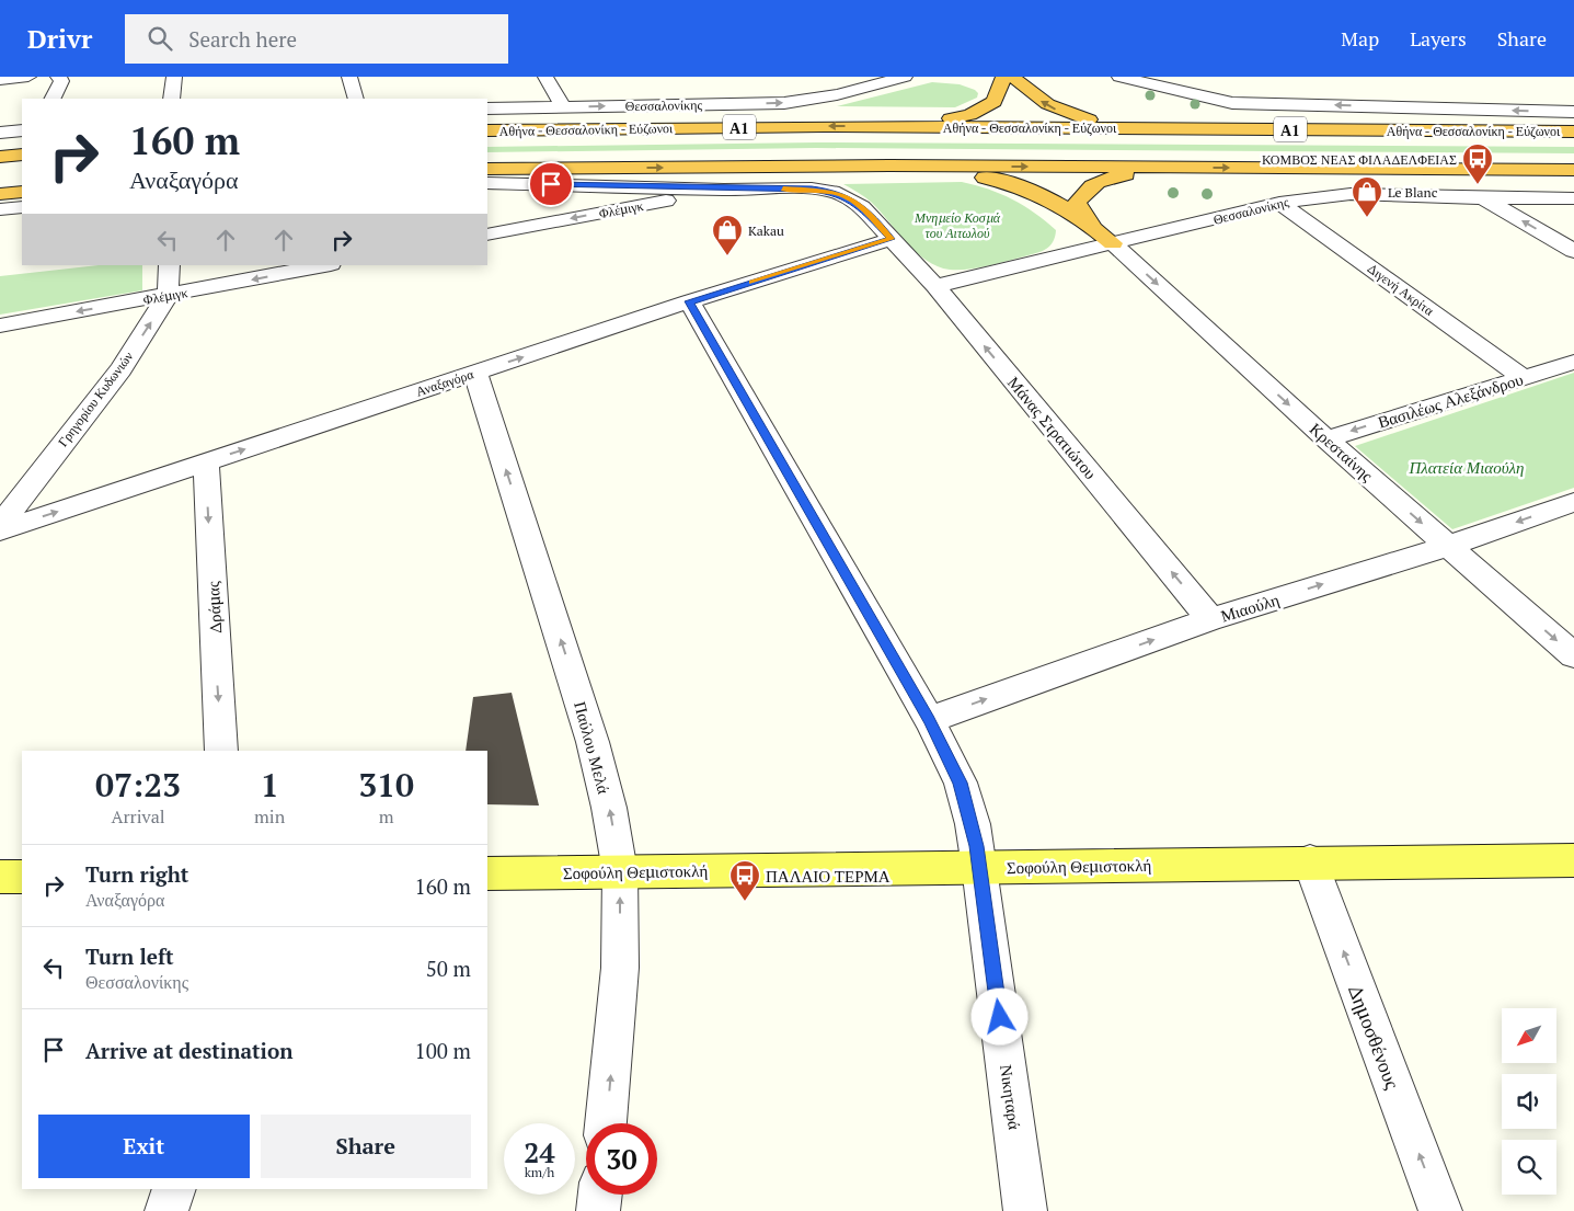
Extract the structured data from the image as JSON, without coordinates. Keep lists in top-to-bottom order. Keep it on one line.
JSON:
{"streets":{"highway":["Α1","Αθήνα - Θεσσαλονίκη - Εύζωνοι"],"main road":["Σοφούλη Θεμιστοκλή"],"street":["Θεσσαλονίκης","Φλέμιγκ","Διγενή Ακρίτα","Αναξαγόρα","Γρηγορίου Κυδωνιών","Βασιλέως Αλεξάνδρου","Μάνας Στρατιώτου","Κρεσταίνης","Δράμας","Μιαούλη","Παύλου Μελά","Δημοσθένους","Νικηταρά"]},"crossings":[["Θεσσαλονίκης","Διγενή Ακρίτα"],["Θεσσαλονίκης","Μάνας Στρατιώτου"],["Θεσσαλονίκης","Κρεσταίνης"],["Φλέμιγκ","Γρηγορίου Κυδωνιών"],["Διγενή Ακρίτα","Βασιλέως Αλεξάνδρου"],["Αναξαγόρα","Μάνας Στρατιώτου"],["Αναξαγόρα","Δράμας"],["Αναξαγόρα","Παύλου Μελά"],["Αναξαγόρα","Νικηταρά"],["Βασιλέως Αλεξάνδρου","Κρεσταίνης"],["Μάνας Στρατιώτου","Μιαούλη"],["Κρεσταίνης","Μιαούλη"],["Μιαούλη","Νικηταρά"],["Παύλου Μελά","Σοφούλη Θεμιστοκλή"],["Σοφούλη Θεμιστοκλή","Δημοσθένους"],["Σοφούλη Θεμιστοκλή","Νικηταρά"]],"one_way":["Αναξαγόρα","Γρηγορίου Κυδωνιών","Βασιλέως Αλεξάνδρου","Μάνας Στρατιώτου","Κρεσταίνης","Δράμας","Παύλου Μελά","Δημοσθένους"],"parks":["Μνημείο Κοσμά του Αιτωλού","Πλατεία Μιαούλη"],"places":{"bus stop":["ΚΟΜΒΟΣ ΝΕΑΣ ΦΙΛΑΔΕΛΦΕΙΑΣ","ΠΑΛΑΙΟ ΤΕΡΜΑ"],"shop":["Le Blanc","Kakau"]},"north":"bottom left","page":{"header":"Drivr","search":"Search here","nav":["Map","Layers","Share"],"turn":["160 m","Αναξαγόρα"],"eta":["07:23","Arrival","1","min","310","m"],"list":[{"name":"Turn right","note":"Αναξαγόρα","value":"160 m"},{"name":"Turn left","note":"Θεσσαλονίκης","value":"50 m"},{"name":"Arrive at destination","value":"100 m"}],"buttons":["Exit","Share"],"speed":"24 km/h","limit":"30"}}
